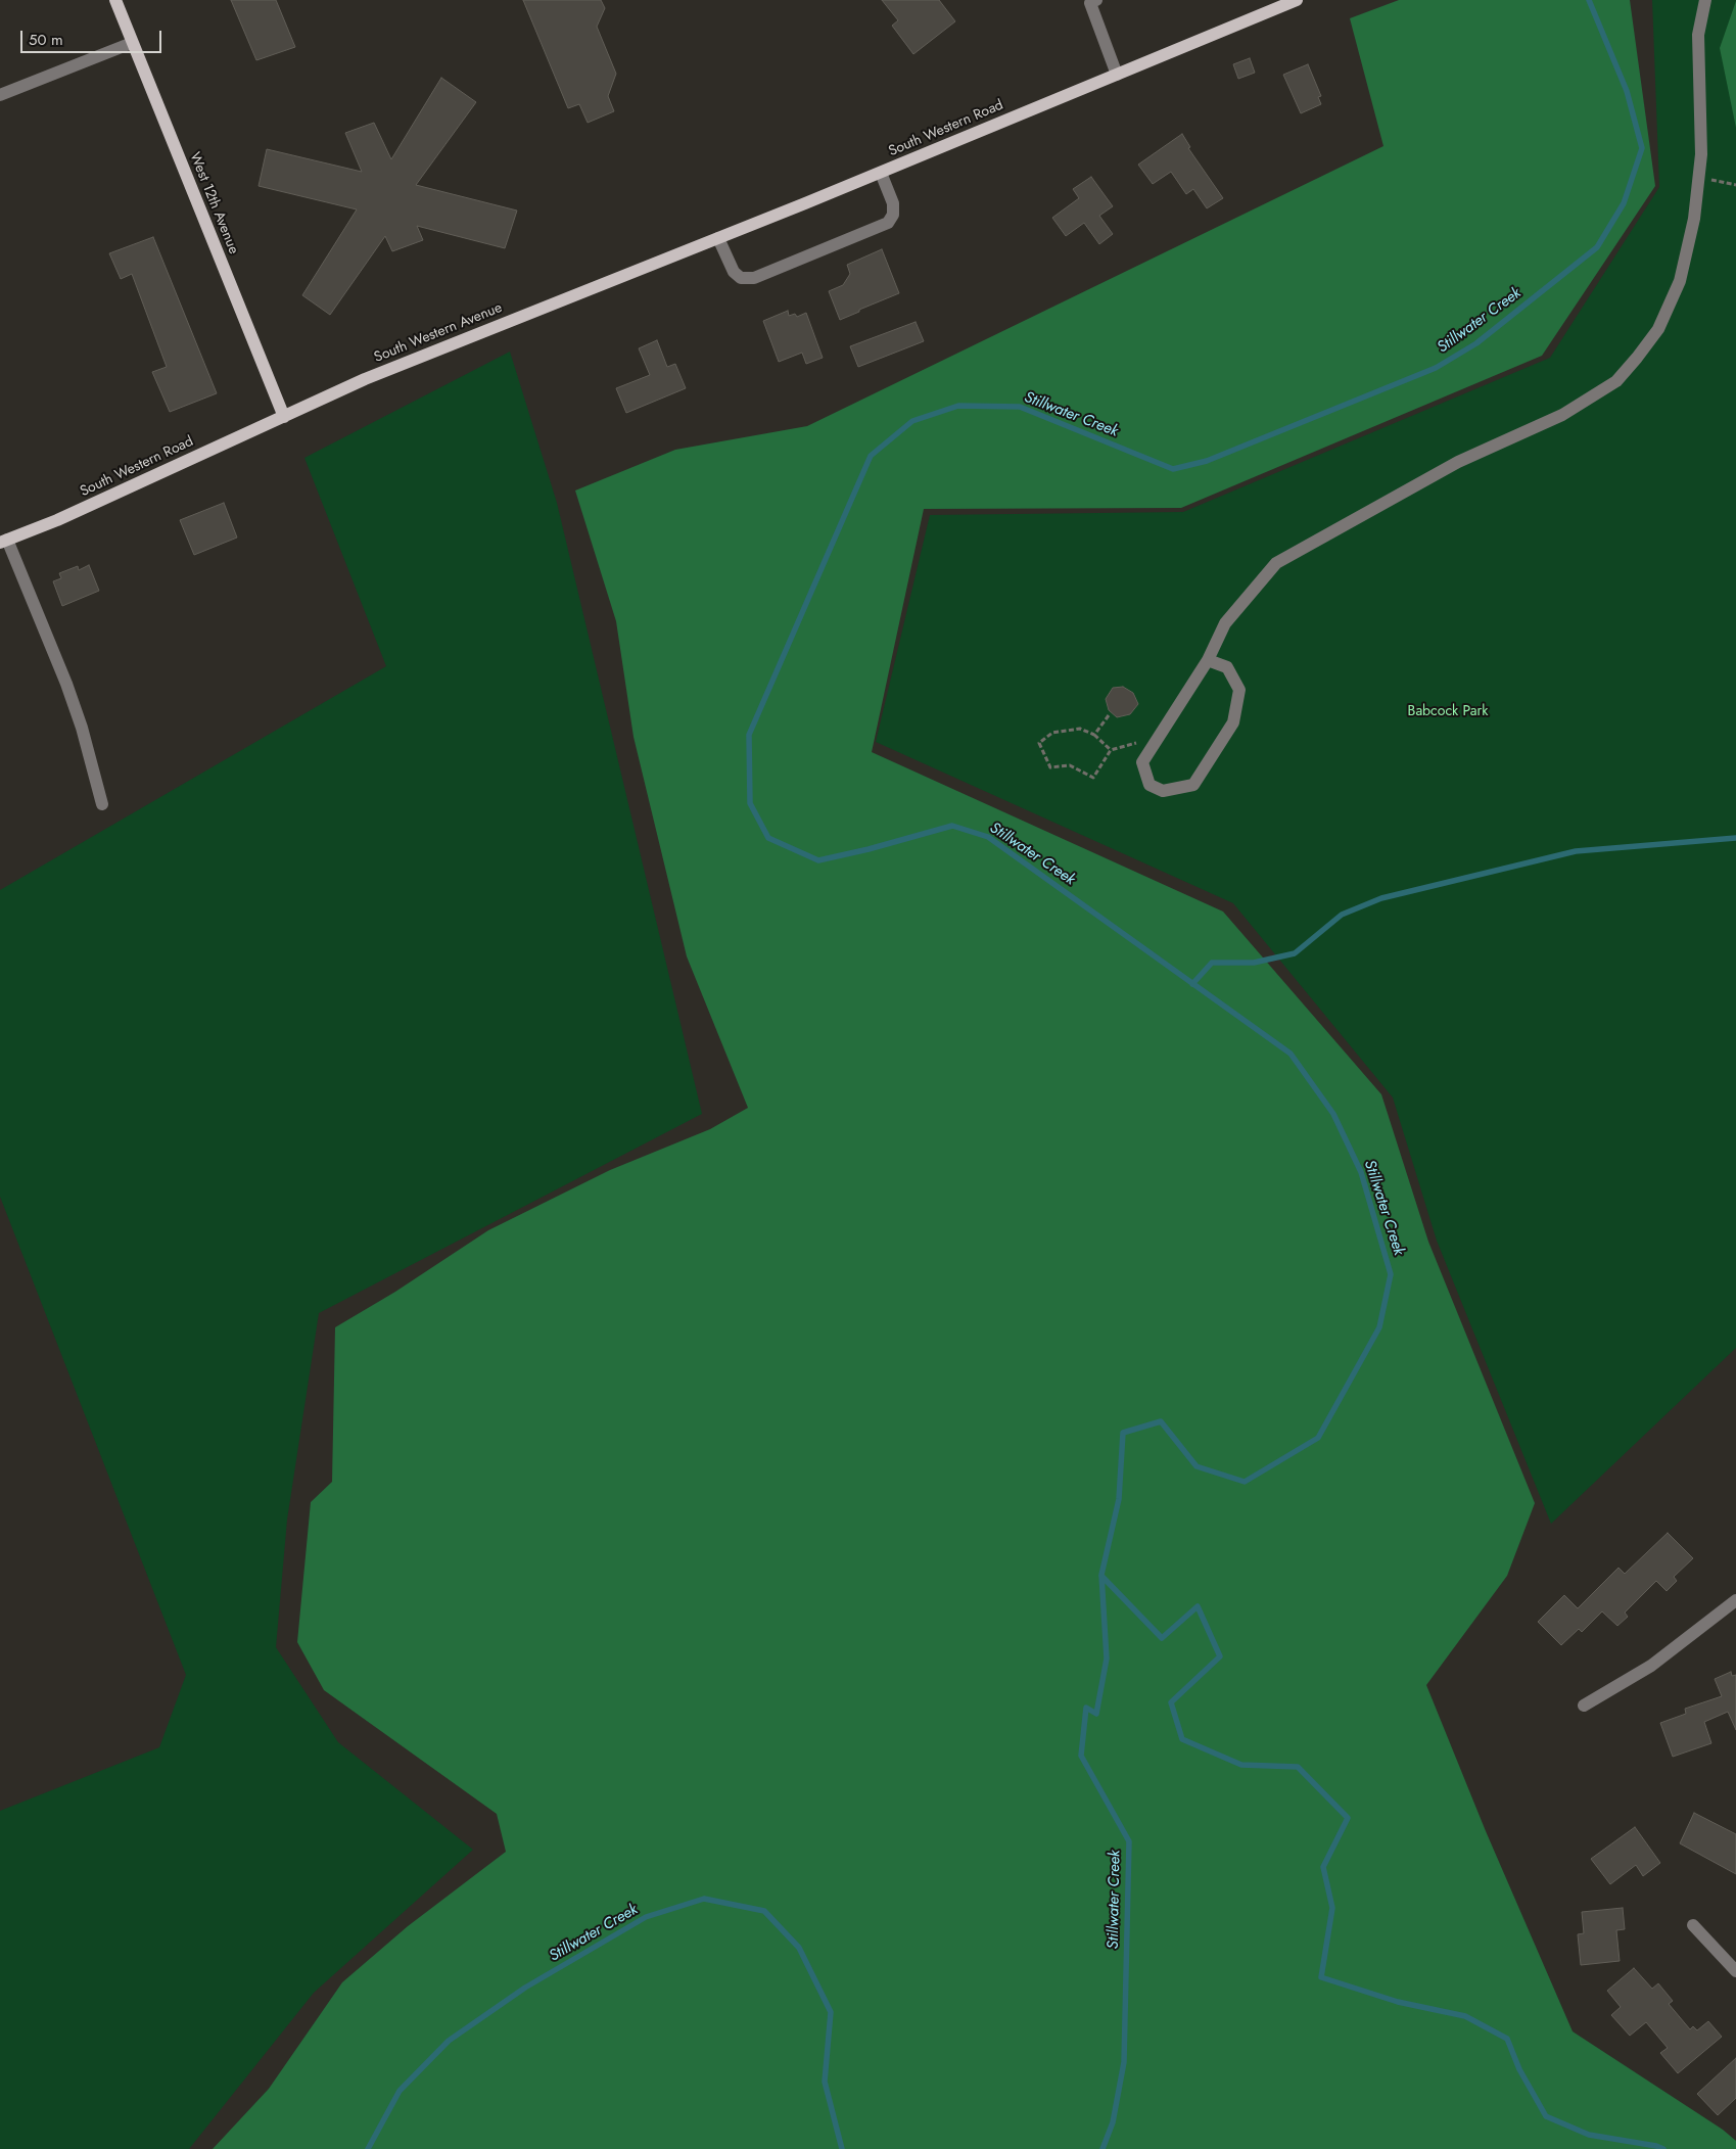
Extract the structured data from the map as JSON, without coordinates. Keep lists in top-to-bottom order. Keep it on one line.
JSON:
{"streets":{"main road":["South Western Road","West 12th Avenue","South Western Avenue"]},"crossings":[["South Western Road","West 12th Avenue"],["South Western Road","South Western Avenue"],["West 12th Avenue","South Western Avenue"]],"water":["Stillwater Creek"],"parks":["Babcock Park"],"scale_bar":"50 m"}
